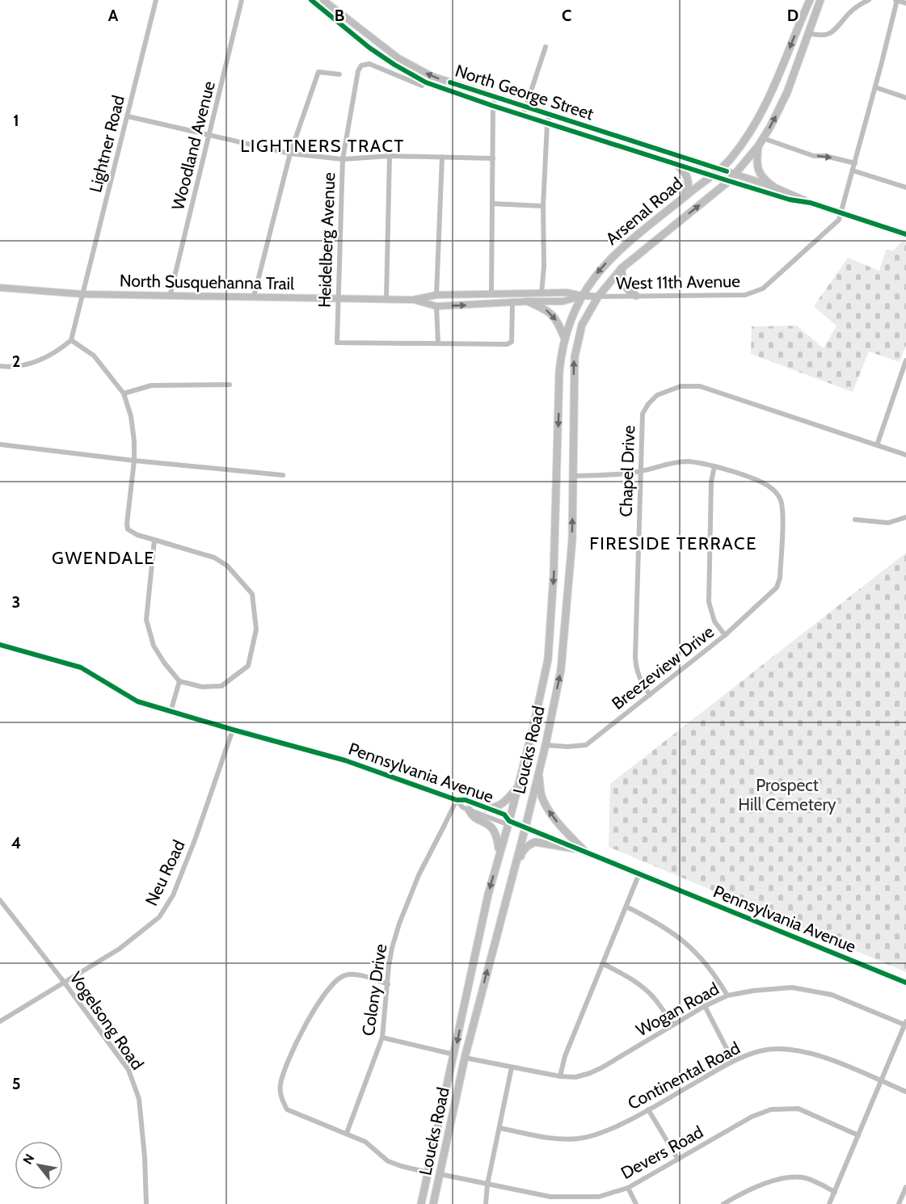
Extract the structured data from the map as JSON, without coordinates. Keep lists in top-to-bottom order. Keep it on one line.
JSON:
{"streets":{"highway":["Arsenal Road","Loucks Road"],"main road":["North George Street","North Susquehanna Trail"],"street":["Lightner Road","Woodland Avenue","Heidelberg Avenue","West 11th Avenue","Chapel Drive","Breezeview Drive","Pennsylvania Avenue","Neu Road","Colony Drive","Wogan Road","Vogelsong Road","Continental Road","Devers Road"]},"crossings":[["North George Street","Arsenal Road"],["North George Street","Heidelberg Avenue"],["North George Street","West 11th Avenue"],["Lightner Road","North Susquehanna Trail"],["Woodland Avenue","North Susquehanna Trail"],["Arsenal Road","North Susquehanna Trail"],["Arsenal Road","West 11th Avenue"],["Arsenal Road","Loucks Road"],["Heidelberg Avenue","North Susquehanna Trail"],["North Susquehanna Trail","West 11th Avenue"],["North Susquehanna Trail","Loucks Road"],["West 11th Avenue","Loucks Road"],["Chapel Drive","Breezeview Drive"],["Breezeview Drive","Loucks Road"],["Loucks Road","Pennsylvania Avenue"],["Loucks Road","Wogan Road"],["Loucks Road","Devers Road"],["Pennsylvania Avenue","Neu Road"],["Pennsylvania Avenue","Colony Drive"],["Neu Road","Vogelsong Road"]],"districts":["LIGHTNERS TRACT","FIRESIDE TERRACE","GWENDALE"],"parks":["Prospect Hill Cemetery"],"north":"top left","grid":{"columns":["A","B","C","D"],"rows":["1","2","3","4","5"]}}
